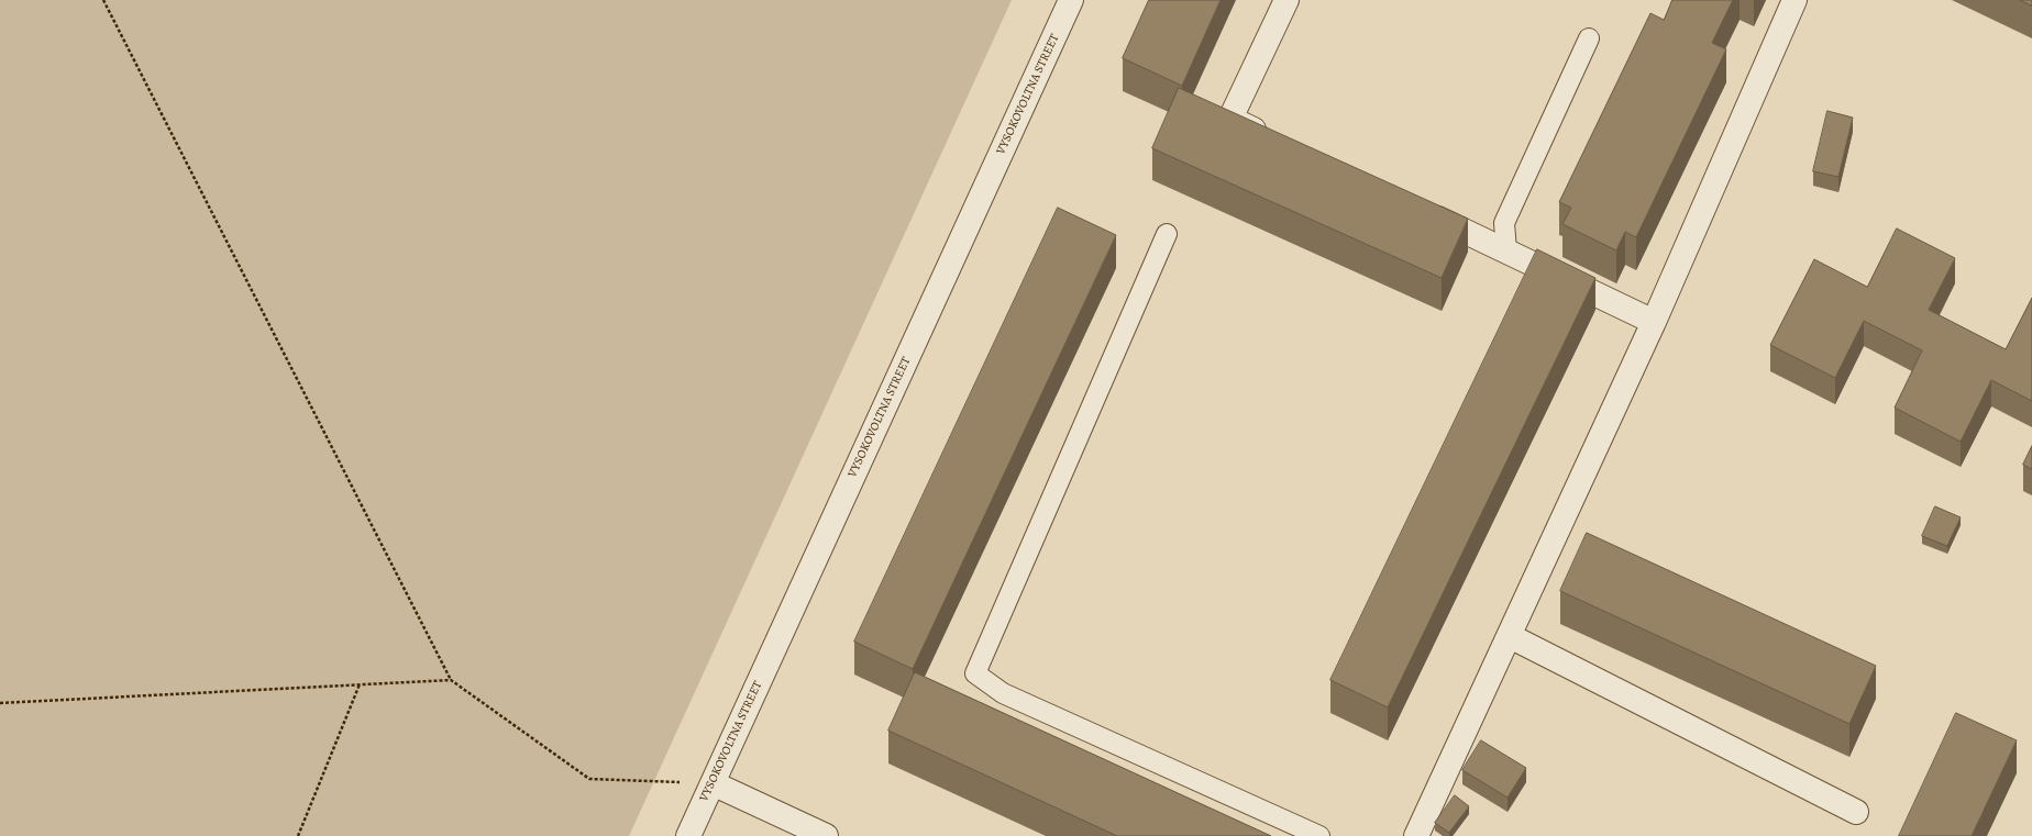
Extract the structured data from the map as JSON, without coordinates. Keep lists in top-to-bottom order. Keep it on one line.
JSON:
{"streets":{"street":["VYSOKOVOLTNA STREET"]}}
